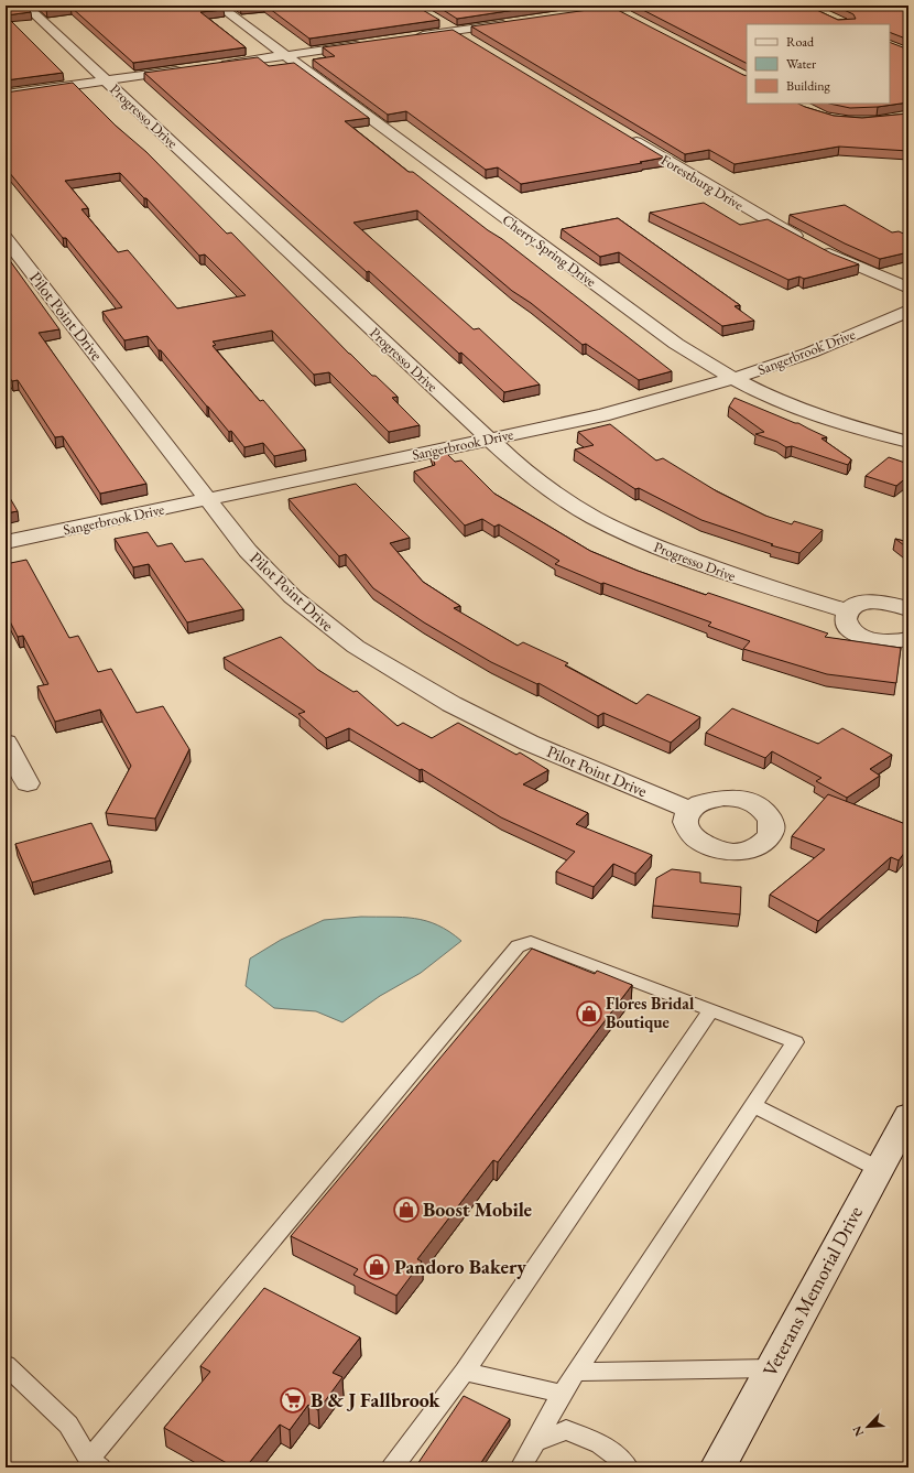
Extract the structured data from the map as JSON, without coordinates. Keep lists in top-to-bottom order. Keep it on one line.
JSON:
{"streets":{"street":["Progresso Drive","Forestburg Drive","Cherry Spring Drive","Pilot Point Drive","Sangerbrook Drive","Veterans Memorial Drive"]},"crossings":[["Progresso Drive","Sangerbrook Drive"],["Cherry Spring Drive","Sangerbrook Drive"],["Pilot Point Drive","Sangerbrook Drive"]],"places":{"shop":["Flores Bridal Boutique","Boost Mobile","Pandoro Bakery"],"supermarket":["B & J Fallbrook"]},"legend":["Road","Water","Building"],"north":"bottom left"}
